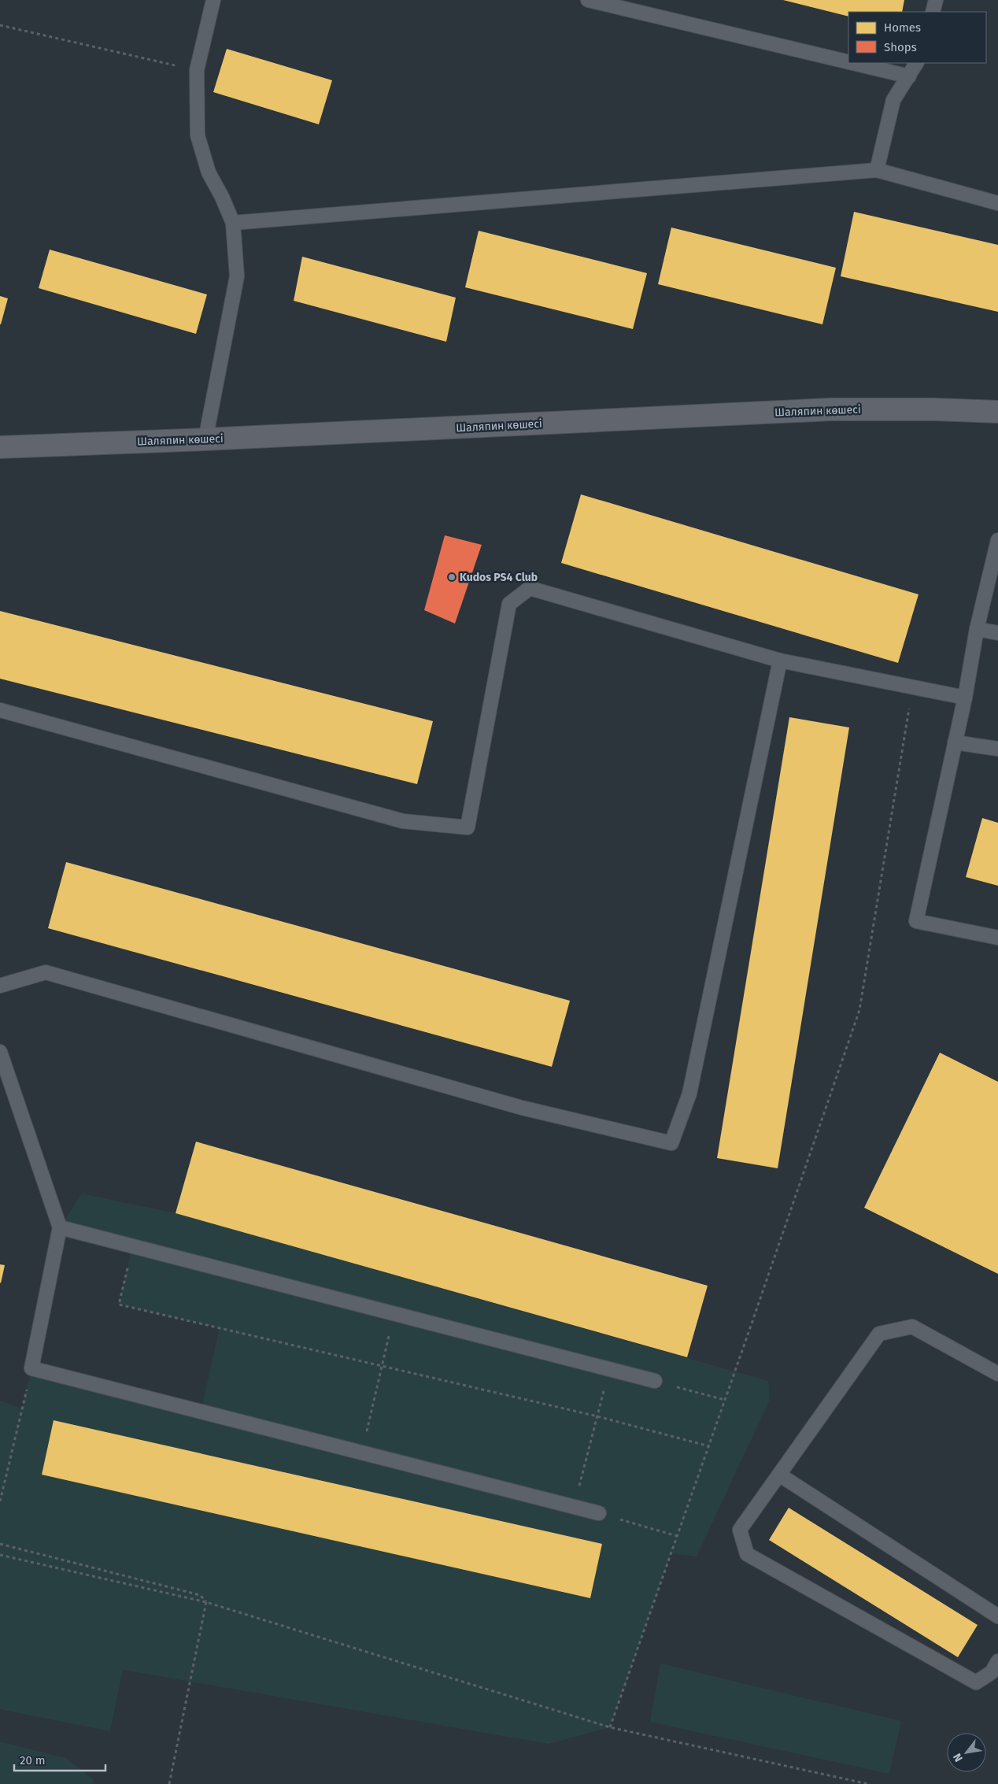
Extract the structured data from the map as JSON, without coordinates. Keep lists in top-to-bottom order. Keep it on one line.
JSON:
{"streets":{"main road":["Шаляпин көшесі"]},"places":["Kudos PS4 Club"],"legend":["Homes","Shops"],"scale_bar":"20 m","north":"bottom left"}
